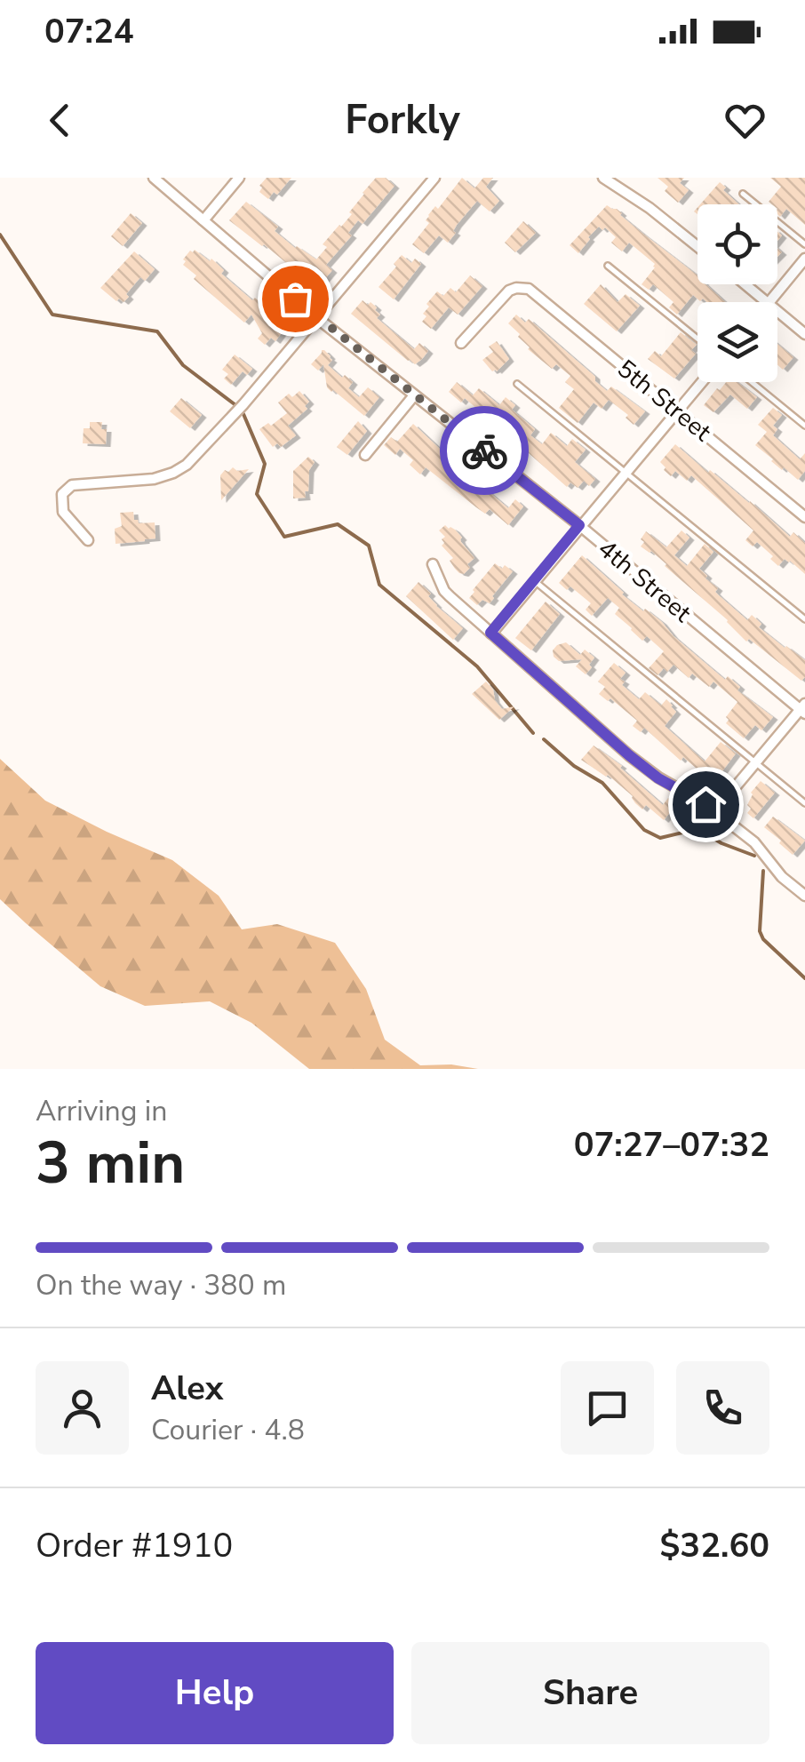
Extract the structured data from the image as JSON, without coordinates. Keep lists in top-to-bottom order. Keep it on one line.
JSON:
{"streets":{"street":["5th Street","4th Street"]},"page":{"status":"07:24","header":"Forkly","heading":["3 min","Arriving in","07:27–07:32"],"panel":["Alex","Courier · 4.8","Order #1910","$32.60"],"bar":"On the way · 380 m","buttons":["Help","Share"]}}
